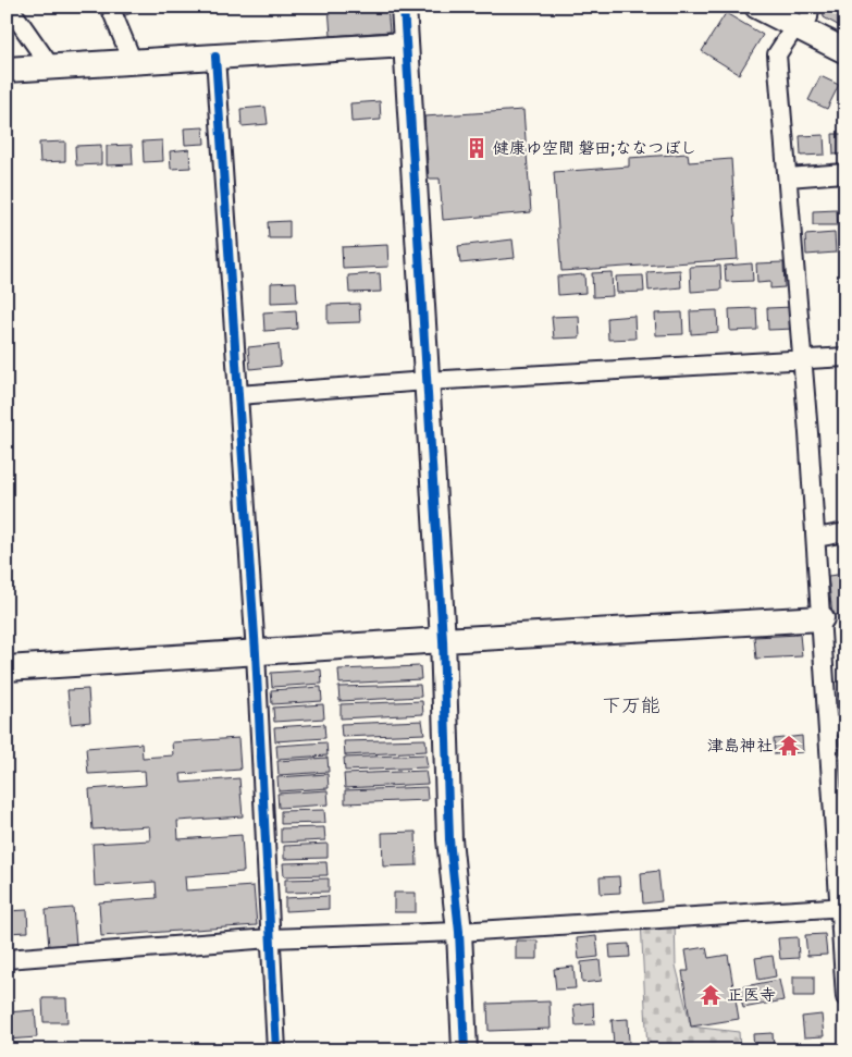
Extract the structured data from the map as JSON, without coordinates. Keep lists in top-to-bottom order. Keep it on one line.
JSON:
{"districts":["下万能"],"places":{"building":["健康ゆ空間 磐田;ななつぼし"],"temple":["津島神社","正医寺"]}}
